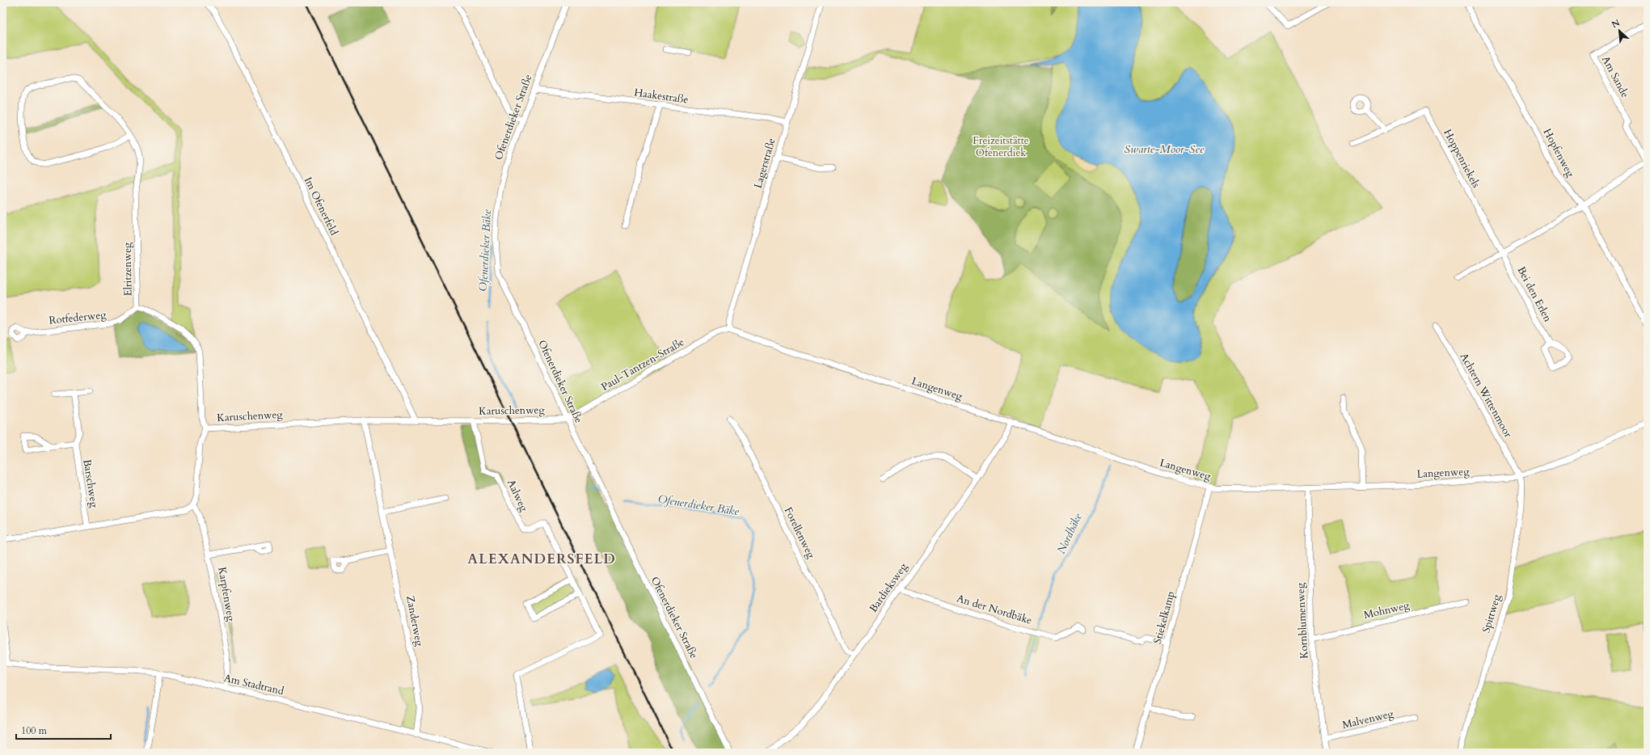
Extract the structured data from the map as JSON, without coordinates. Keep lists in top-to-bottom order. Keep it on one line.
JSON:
{"streets":{"street":["Am Sande","Haakestraße","Ofenerdieker Straße","Hopfenweg","Hoppenriekels","Lagerstraße","Im Ofenerfeld","Elritzenweg","Bei den Erlen","Rotfederweg","Paul-Tantzen-Straße","Langenweg","Achtern Wittenmoor","Karuschenweg","Barschweg","Aalweg","Forellenweg","Bardieksweg","Karpfenweg","An der Nordbäke","Mohnweg","Spittweg","Stiekelkamp","Zanderweg","Kornblumenweg","Am Stadtrand","Malvenweg"]},"crossings":[["Haakestraße","Ofenerdieker Straße"],["Haakestraße","Lagerstraße"],["Ofenerdieker Straße","Paul-Tantzen-Straße"],["Ofenerdieker Straße","Karuschenweg"],["Hoppenriekels","Bei den Erlen"],["Lagerstraße","Paul-Tantzen-Straße"],["Lagerstraße","Langenweg"],["Im Ofenerfeld","Karuschenweg"],["Elritzenweg","Rotfederweg"],["Elritzenweg","Karuschenweg"],["Paul-Tantzen-Straße","Langenweg"],["Paul-Tantzen-Straße","Karuschenweg"],["Langenweg","Achtern Wittenmoor"],["Langenweg","Bardieksweg"],["Langenweg","Spittweg"],["Langenweg","Stiekelkamp"],["Langenweg","Kornblumenweg"],["Achtern Wittenmoor","Spittweg"],["Karuschenweg","Aalweg"],["Karuschenweg","Karpfenweg"],["Karuschenweg","Zanderweg"],["Forellenweg","Bardieksweg"],["Bardieksweg","An der Nordbäke"],["Karpfenweg","Am Stadtrand"],["Mohnweg","Kornblumenweg"],["Zanderweg","Am Stadtrand"],["Kornblumenweg","Malvenweg"]],"districts":["ALEXANDERSFELD"],"water":["Swarte-Moor-See","Ofenerdieker Bäke","Nordbäke"],"parks":["Freizeitstätte Ofenerdiek"],"scale_bar":"100 m","north":"top left"}
